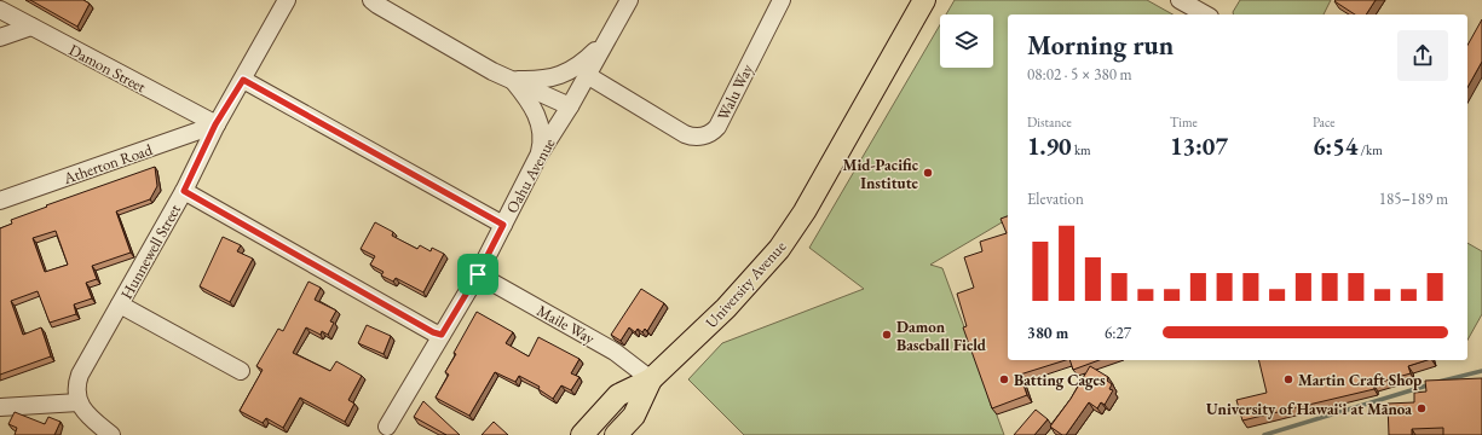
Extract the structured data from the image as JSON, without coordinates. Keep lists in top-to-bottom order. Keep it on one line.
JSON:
{"streets":{"main road":["University Avenue"],"street":["Damon Street","Walu Way","Atherton Road","Oahu Avenue","Hunnewell Street","Maile Way"]},"crossings":[["Damon Street","Atherton Road"],["Damon Street","Hunnewell Street"],["Walu Way","Oahu Avenue"],["Atherton Road","Hunnewell Street"],["Oahu Avenue","Maile Way"],["University Avenue","Maile Way"]],"places":["Mid-Pacific Institute","Damon Baseball Field","Batting Cages","Martin Craft Shop","University of Hawaiʻi at Mānoa"],"page":{"heading":["Morning run","08:02 · 5 × 380 m"],"stats":[["Distance","1.90 km"],["Time","13:07"],["Pace","6:54 /km"]],"chart":["Elevation","185–189 m"],"list":[{"name":"380 m","note":"6:27"}]}}
